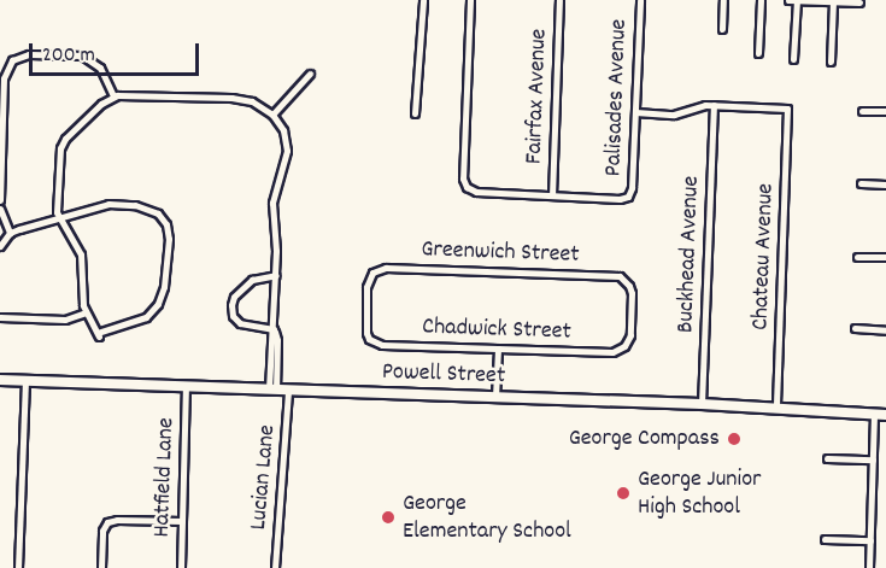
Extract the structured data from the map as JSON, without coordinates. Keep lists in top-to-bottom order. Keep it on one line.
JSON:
{"streets":{"street":["Fairfax Avenue","Palisades Avenue","Greenwich Street","Buckhead Avenue","Chateau Avenue","Chadwick Street","Powell Street","Hatfield Lane","Lucian Lane"]},"crossings":[["Fairfax Avenue","Palisades Avenue"],["Greenwich Street","Chadwick Street"],["Buckhead Avenue","Chateau Avenue"],["Buckhead Avenue","Powell Street"],["Chateau Avenue","Powell Street"],["Powell Street","Hatfield Lane"],["Powell Street","Lucian Lane"]],"places":["George Compass","George Junior High School","George Elementary School"],"scale_bar":"200 m"}
